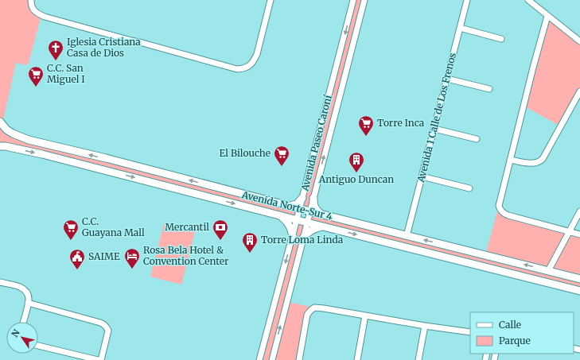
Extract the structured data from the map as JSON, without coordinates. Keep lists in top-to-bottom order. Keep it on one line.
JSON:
{"streets":{"main road":["Avenida Norte-Sur 4"],"street":["Avenida 1 Calle de Los Frenos","Avenida Paseo Caroní"]},"crossings":[["Avenida 1 Calle de Los Frenos","Avenida Norte-Sur 4"],["Avenida Paseo Caroní","Avenida Norte-Sur 4"]],"places":{"church":["Iglesia Cristiana Casa de Dios"],"supermarket":["C.C. San Miguel I","Torre Inca","El Bilouche","C.C. Guayana Mall"],"building":["Antiguo Duncan","Torre Loma Linda"],"bank":["Mercantil"],"hotel":["Rosa Bela Hotel & Convention Center"],"public building":["SAIME"]},"legend":["Calle","Parque"],"north":"top left"}
